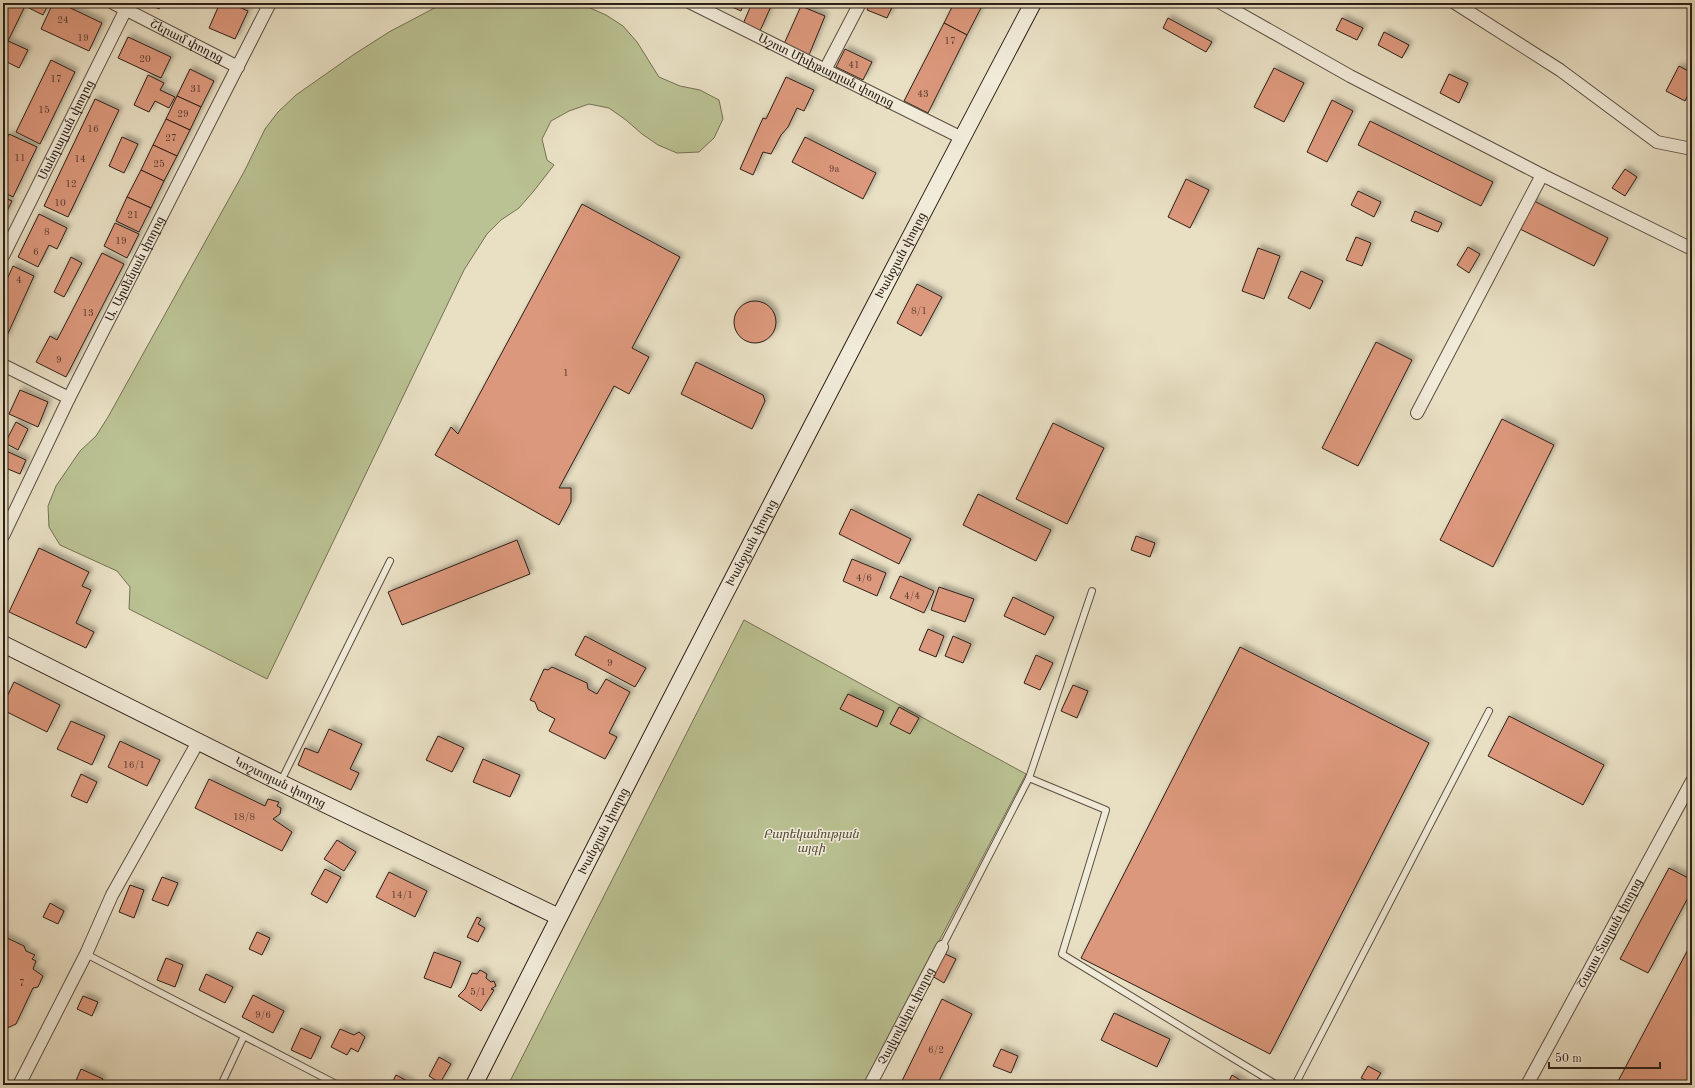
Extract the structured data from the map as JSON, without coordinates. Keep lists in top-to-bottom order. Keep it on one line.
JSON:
{"streets":{"main road":["Խանջյան փողոց","Կոշտոյան փողոց"],"street":["Շերամ փողոց","Աշոտ Մխիթարյան փողոց","Մանդալյան փողոց","Ա. Արմենյան փողոց","Շարա Տալյան փողոց","Չայկովսկու փողոց"]},"crossings":[["Շերամ փողոց","Մանդալյան փողոց"],["Շերամ փողոց","Ա. Արմենյան փողոց"],["Աշոտ Մխիթարյան փողոց","Խանջյան փողոց"],["Խանջյան փողոց","Կոշտոյան փողոց"]],"parks":["Բարեկամության այգի"],"house_numbers":["24","19","17","20","41","17","31","43","15","29","16","27","11","14","25","9a","12","10","21","8","19","6","4","8/1","13","9","1","4/6","4/4","9","16/1","18/8","14/1","7","5/1","9/6","6/2"],"scale_bar":"50 m"}
